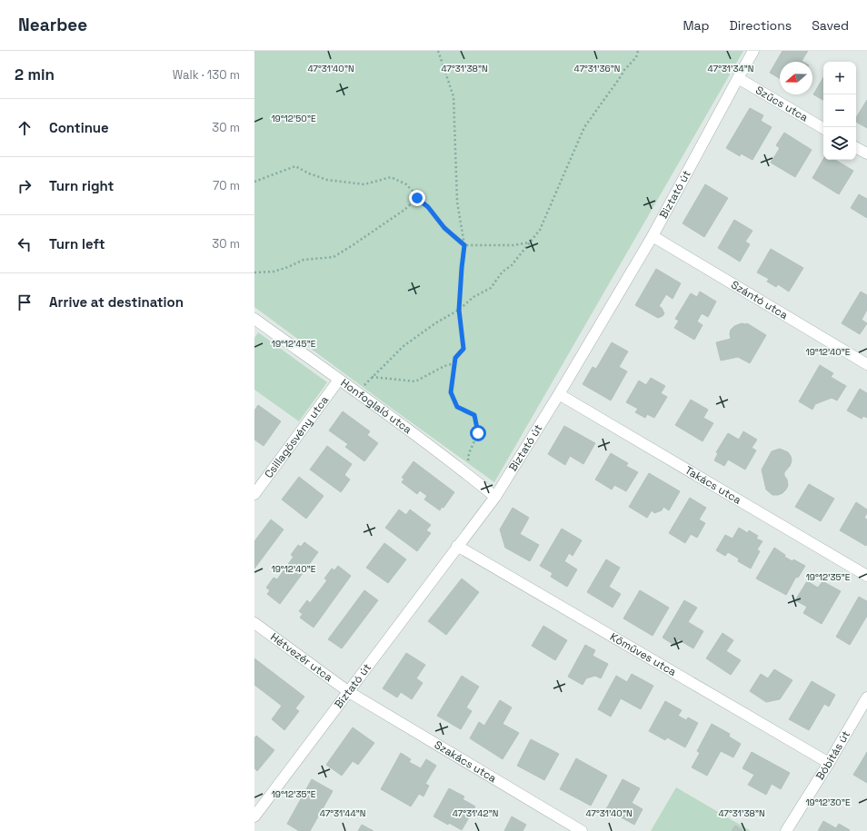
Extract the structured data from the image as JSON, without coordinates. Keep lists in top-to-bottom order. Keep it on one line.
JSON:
{"streets":{"street":["Szűcs utca","Biztató út","Szántó utca","Honfoglaló utca","Csillagösvény utca","Takács utca","Kőműves utca","Hétvezér utca","Bóbitás út","Szakács utca"]},"crossings":[["Szűcs utca","Biztató út"],["Biztató út","Szántó utca"],["Biztató út","Honfoglaló utca"],["Biztató út","Takács utca"],["Biztató út","Kőműves utca"],["Biztató út","Hétvezér utca"],["Biztató út","Szakács utca"],["Honfoglaló utca","Csillagösvény utca"],["Kőműves utca","Bóbitás út"],["Hétvezér utca","Szakács utca"]],"north":"left","page":{"header":"Nearbee","nav":["Map","Directions","Saved"],"heading":["2 min","Walk · 130 m"],"map_buttons":["+","−"],"list":[["Continue","30 m"],["Turn right","70 m"],["Turn left","30 m"],"Arrive at destination"]},"coordinates":["47°31'40\"N","47°31'38\"N","47°31'36\"N","47°31'34\"N","19°12'50\"E","19°12'45\"E","19°12'40\"E","19°12'35\"E","19°12'30\"E","47°31'44\"N","47°31'42\"N"]}
